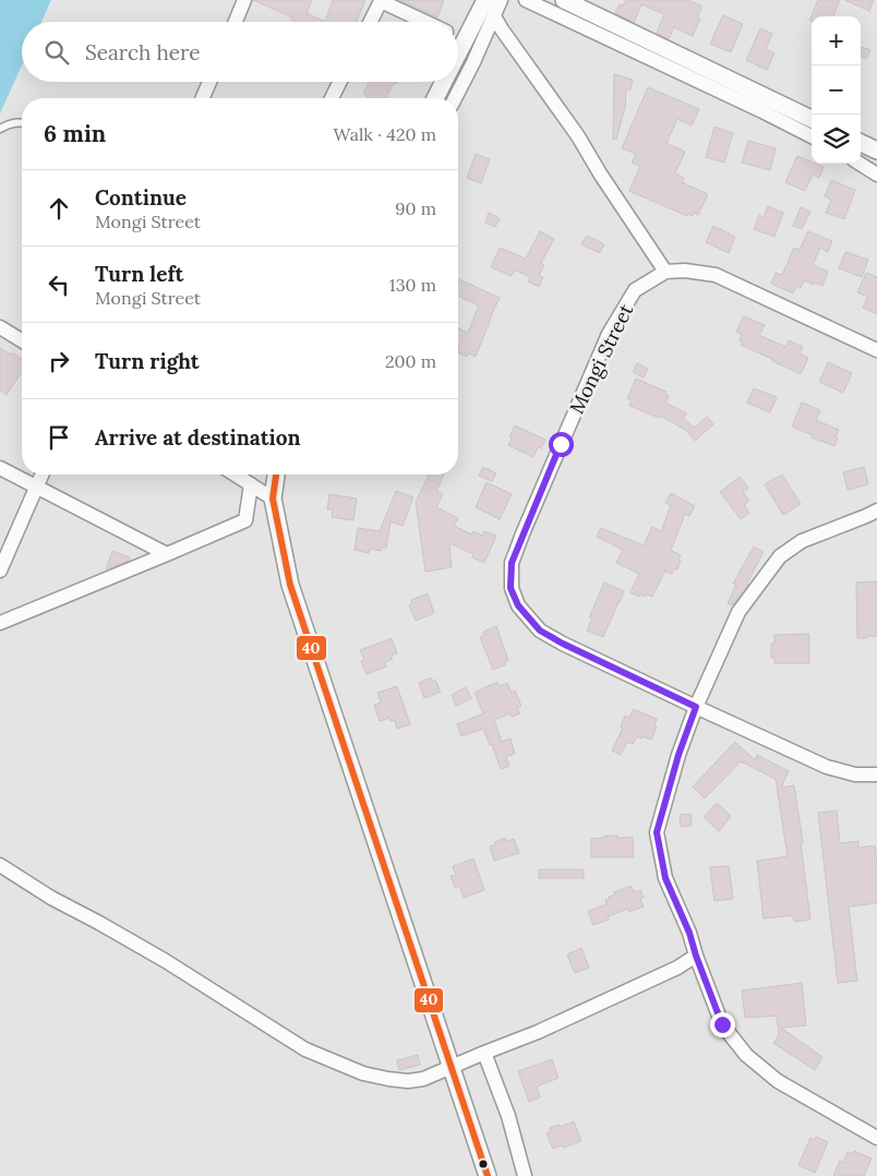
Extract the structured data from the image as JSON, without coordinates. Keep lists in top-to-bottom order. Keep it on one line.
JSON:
{"streets":{"street":["Mongi Street"]},"lines":["transit line 40"],"page":{"map_buttons":["+","−"],"search":"Search here","heading":["6 min","Walk · 420 m"],"list":[["Continue","Mongi Street","90 m"],["Turn left","Mongi Street","130 m"],["Turn right","200 m"],"Arrive at destination"]}}
